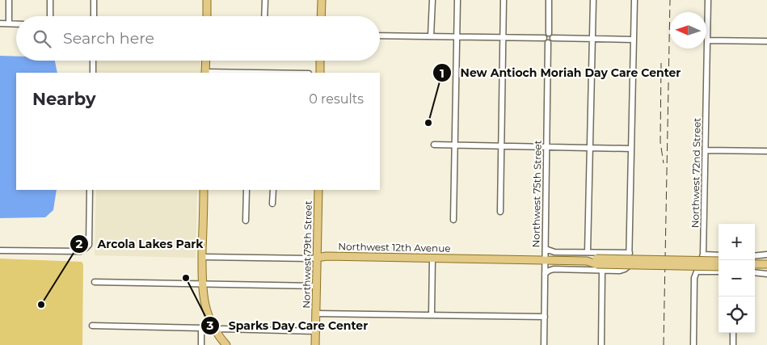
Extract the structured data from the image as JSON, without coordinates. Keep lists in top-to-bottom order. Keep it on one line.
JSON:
{"streets":{"main road":["Northwest 12th Avenue","Northwest 79th Street"],"street":["Northwest 72nd Street","Northwest 75th Street"]},"crossings":[["Northwest 75th Street","Northwest 12th Avenue"],["Northwest 12th Avenue","Northwest 79th Street"]],"places":["New Antioch Moriah Day Care Center","Sparks Day Care Center","Arcola Lakes Park"],"north":"left","page":{"search":"Search here","heading":["Nearby","0 results"],"map_buttons":["+","−"]}}
